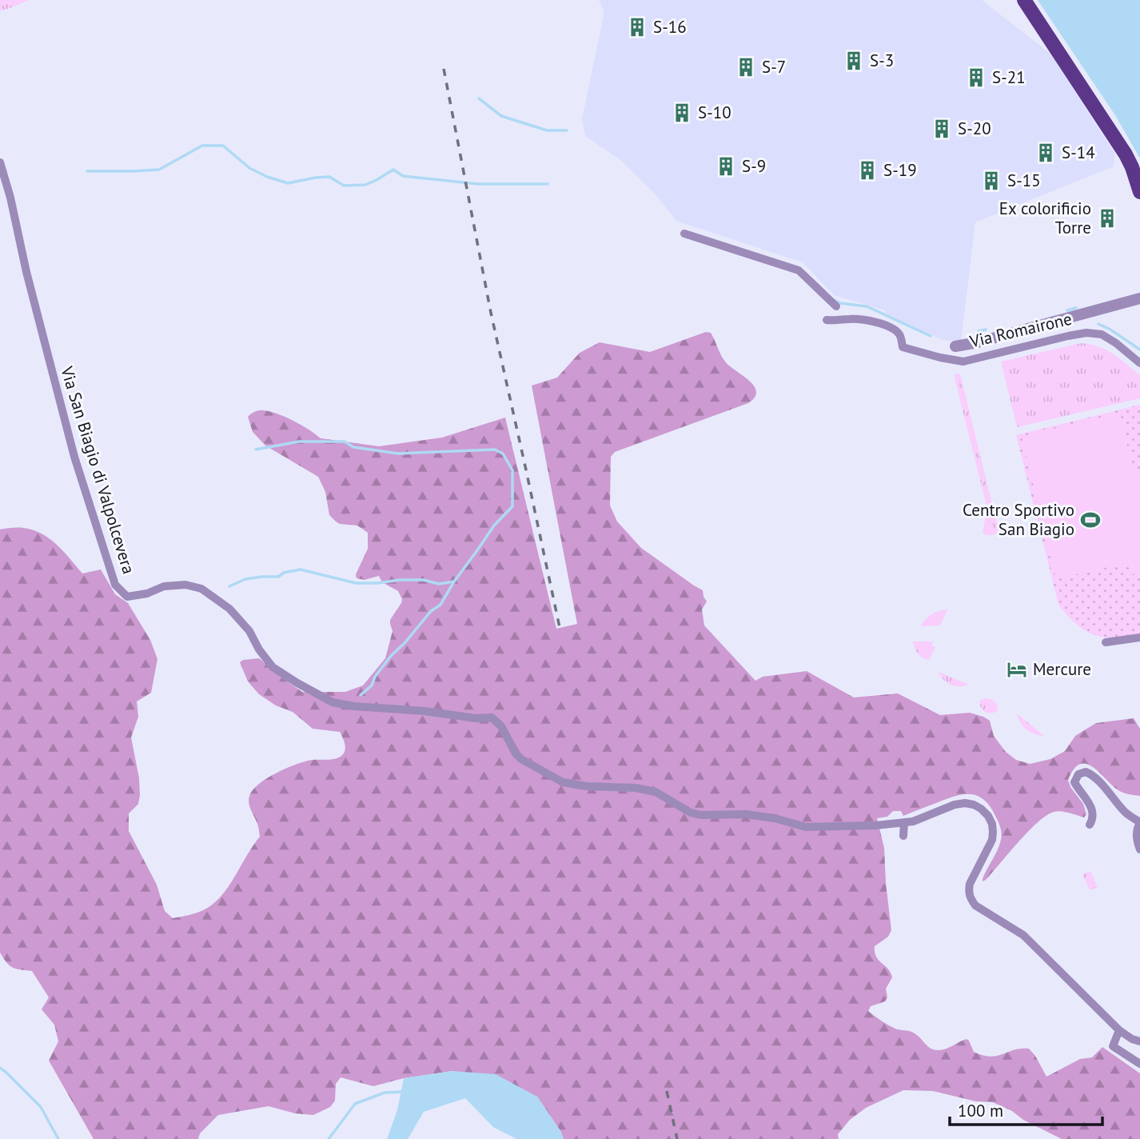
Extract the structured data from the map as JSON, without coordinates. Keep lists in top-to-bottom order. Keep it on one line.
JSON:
{"streets":{"street":["Via Romairone","Via San Biagio di Valpolcevera"]},"places":{"building":["S-16","S-3","S-7","S-21","S-10","S-20","S-14","S-9","S-19","S-15","Ex colorificio Torre"],"sports":["Centro Sportivo San Biagio"],"hotel":["Mercure"]},"scale_bar":"100 m"}
